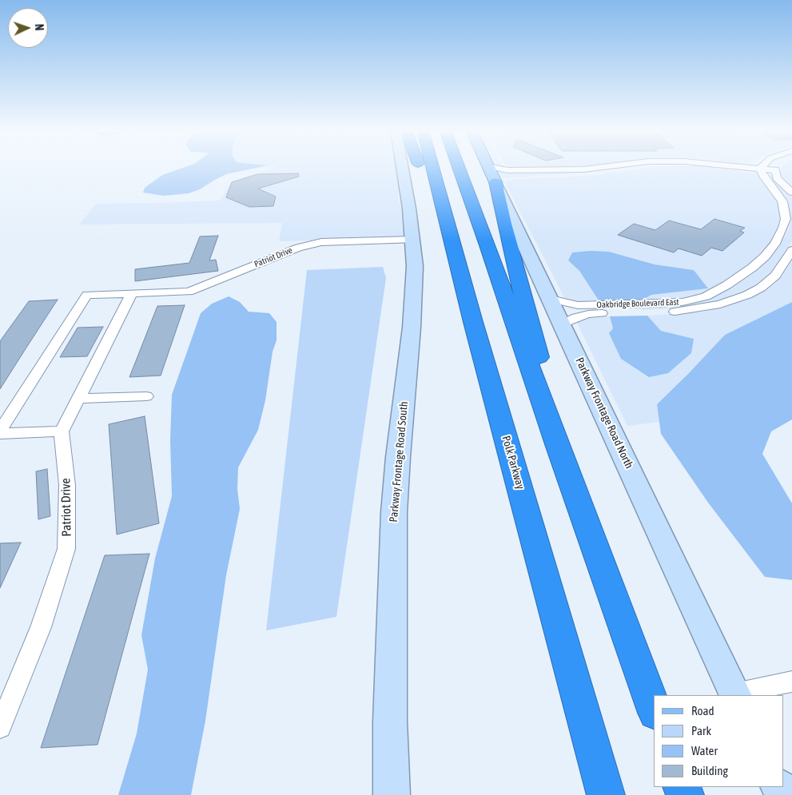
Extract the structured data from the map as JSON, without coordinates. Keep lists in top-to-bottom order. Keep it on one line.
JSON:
{"streets":{"highway":["Polk Parkway"],"main road":["Parkway Frontage Road North","Parkway Frontage Road South"],"street":["Patriot Drive","Oakbridge Boulevard East"]},"crossings":[["Patriot Drive","Parkway Frontage Road South"],["Oakbridge Boulevard East","Parkway Frontage Road North"]],"legend":["Road","Park","Water","Building"],"north":"right"}
